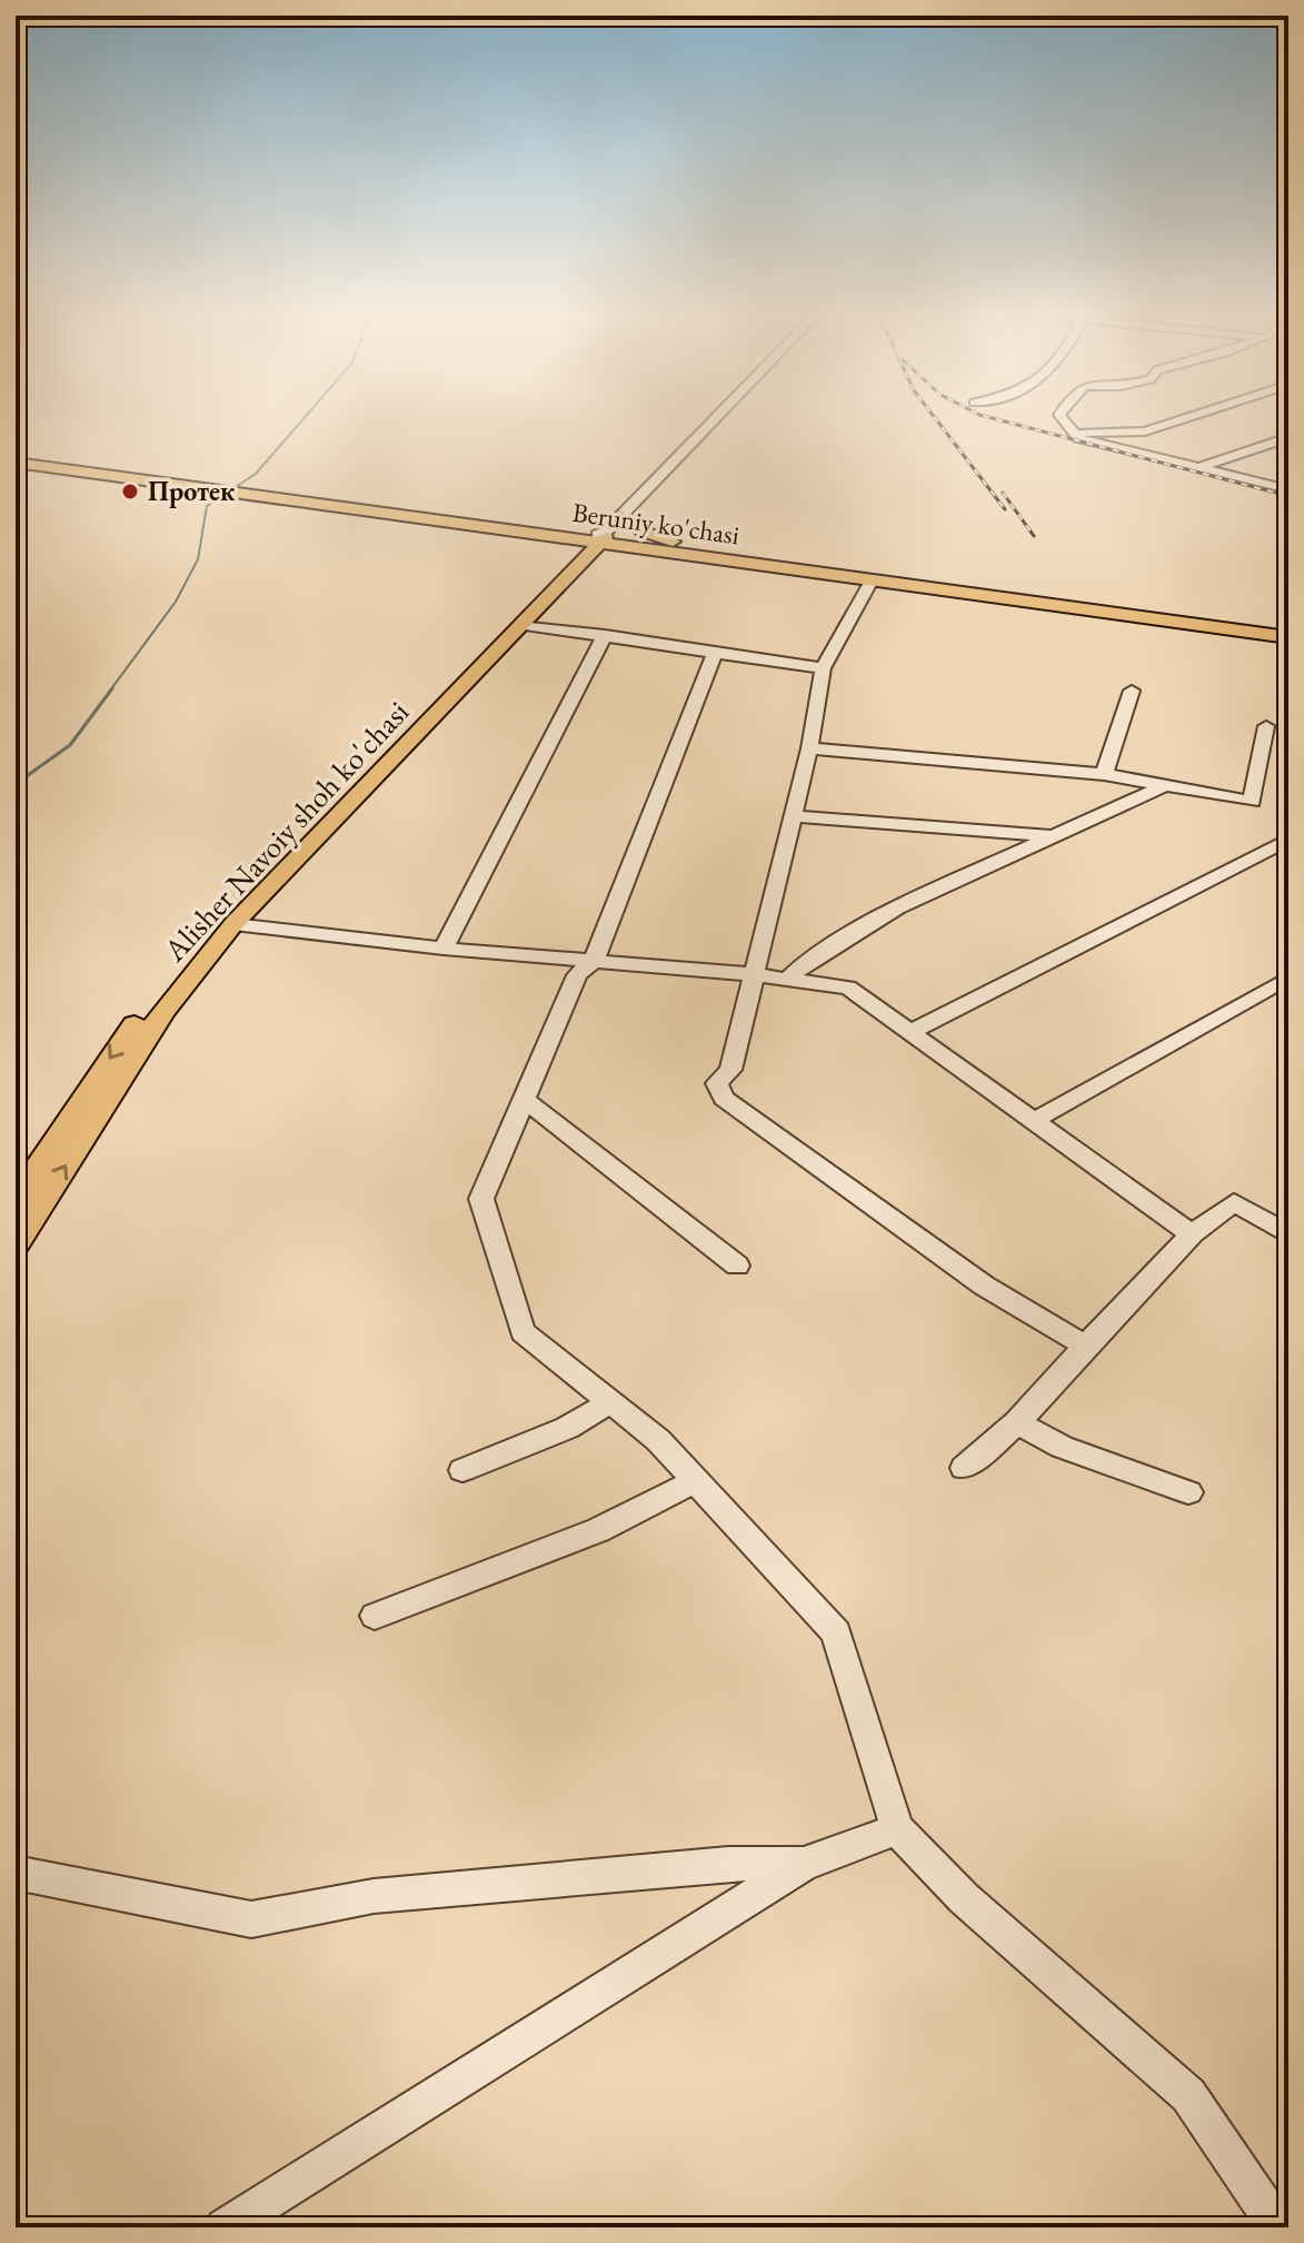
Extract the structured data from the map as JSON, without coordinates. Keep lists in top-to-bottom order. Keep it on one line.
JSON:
{"streets":{"main road":["Beruniy ko'chasi","Alisher Navoiy shoh ko'chasi"]},"crossings":[["Beruniy ko'chasi","Alisher Navoiy shoh ko'chasi"]],"places":["Протек"]}
